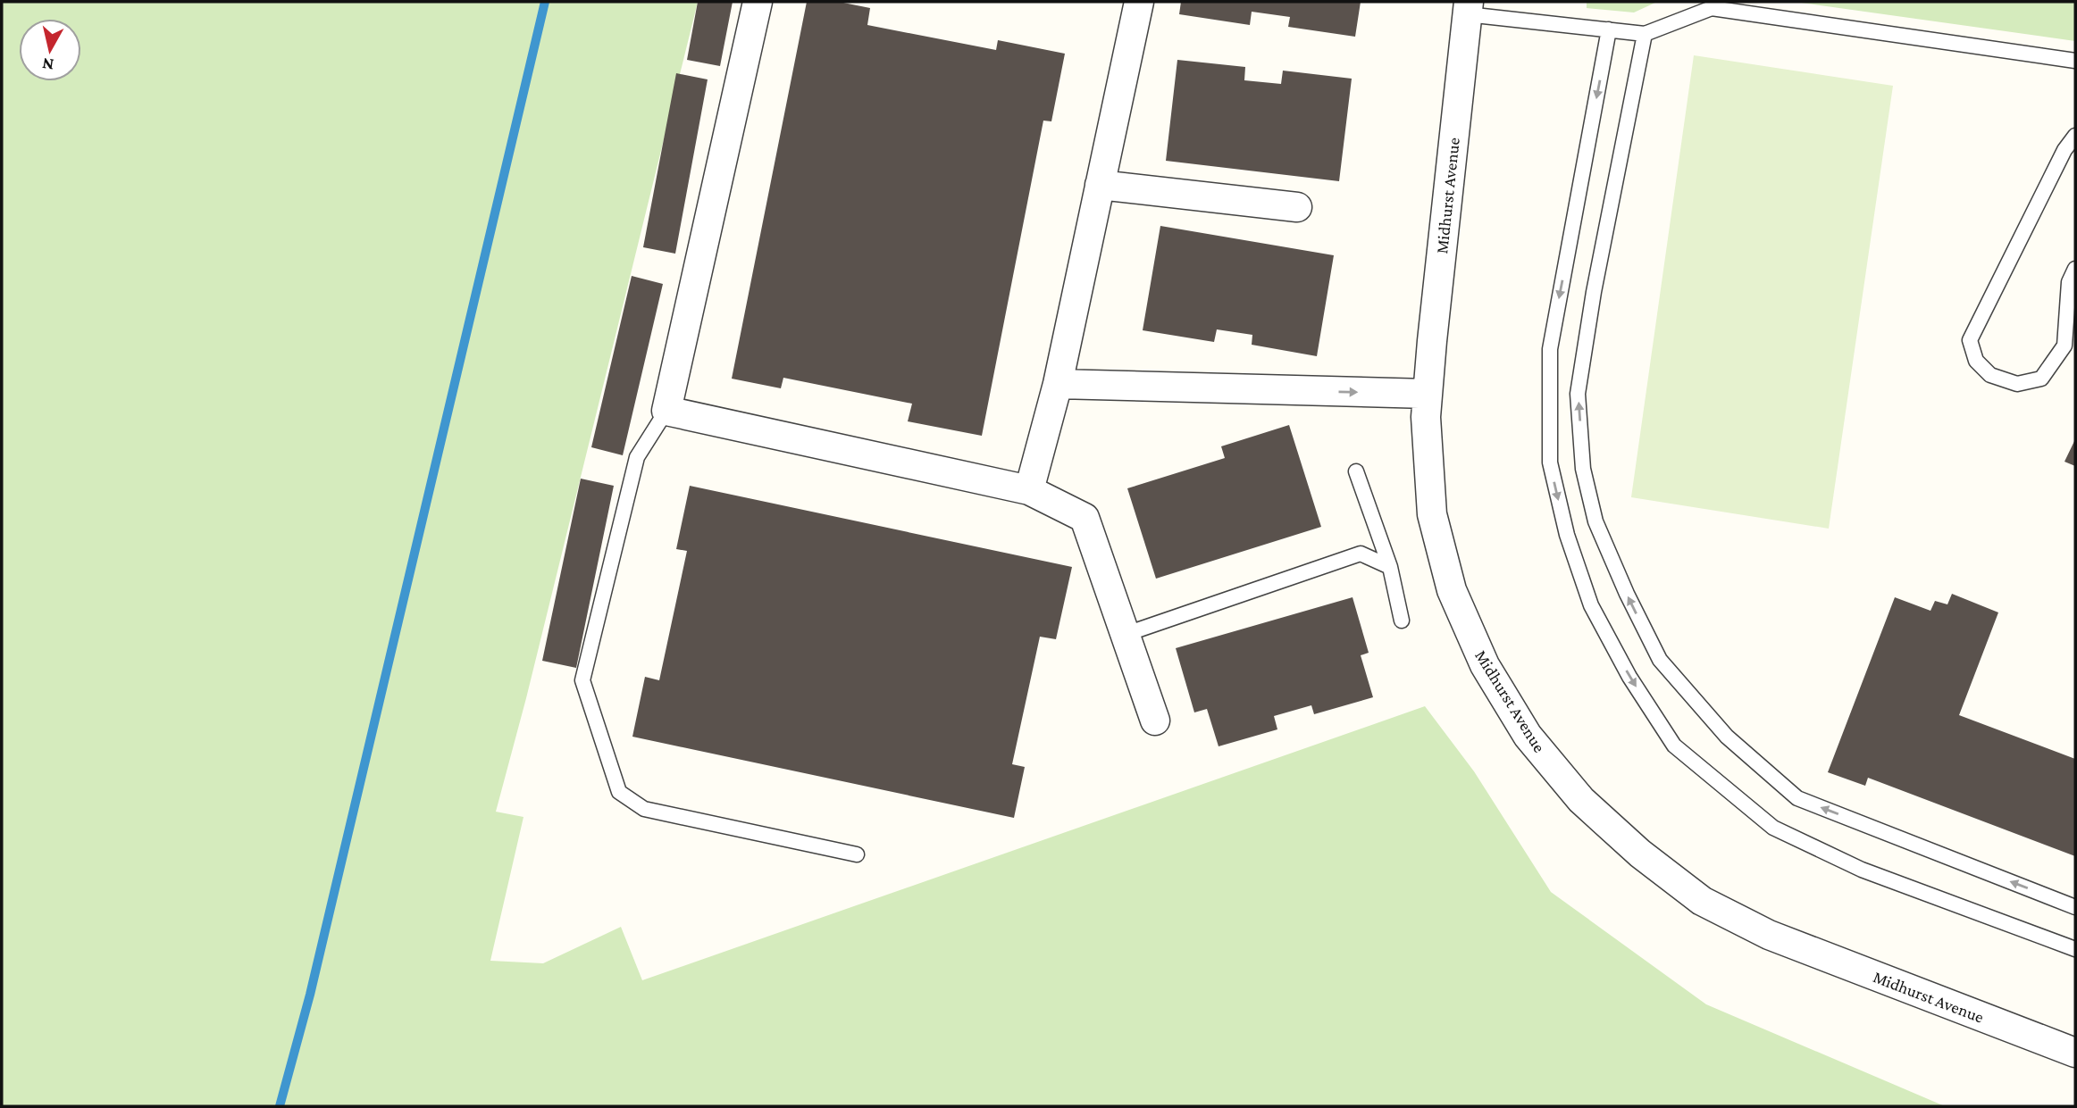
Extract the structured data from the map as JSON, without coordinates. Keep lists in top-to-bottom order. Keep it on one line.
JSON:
{"streets":{"street":["Midhurst Avenue"]},"north":"bottom"}
